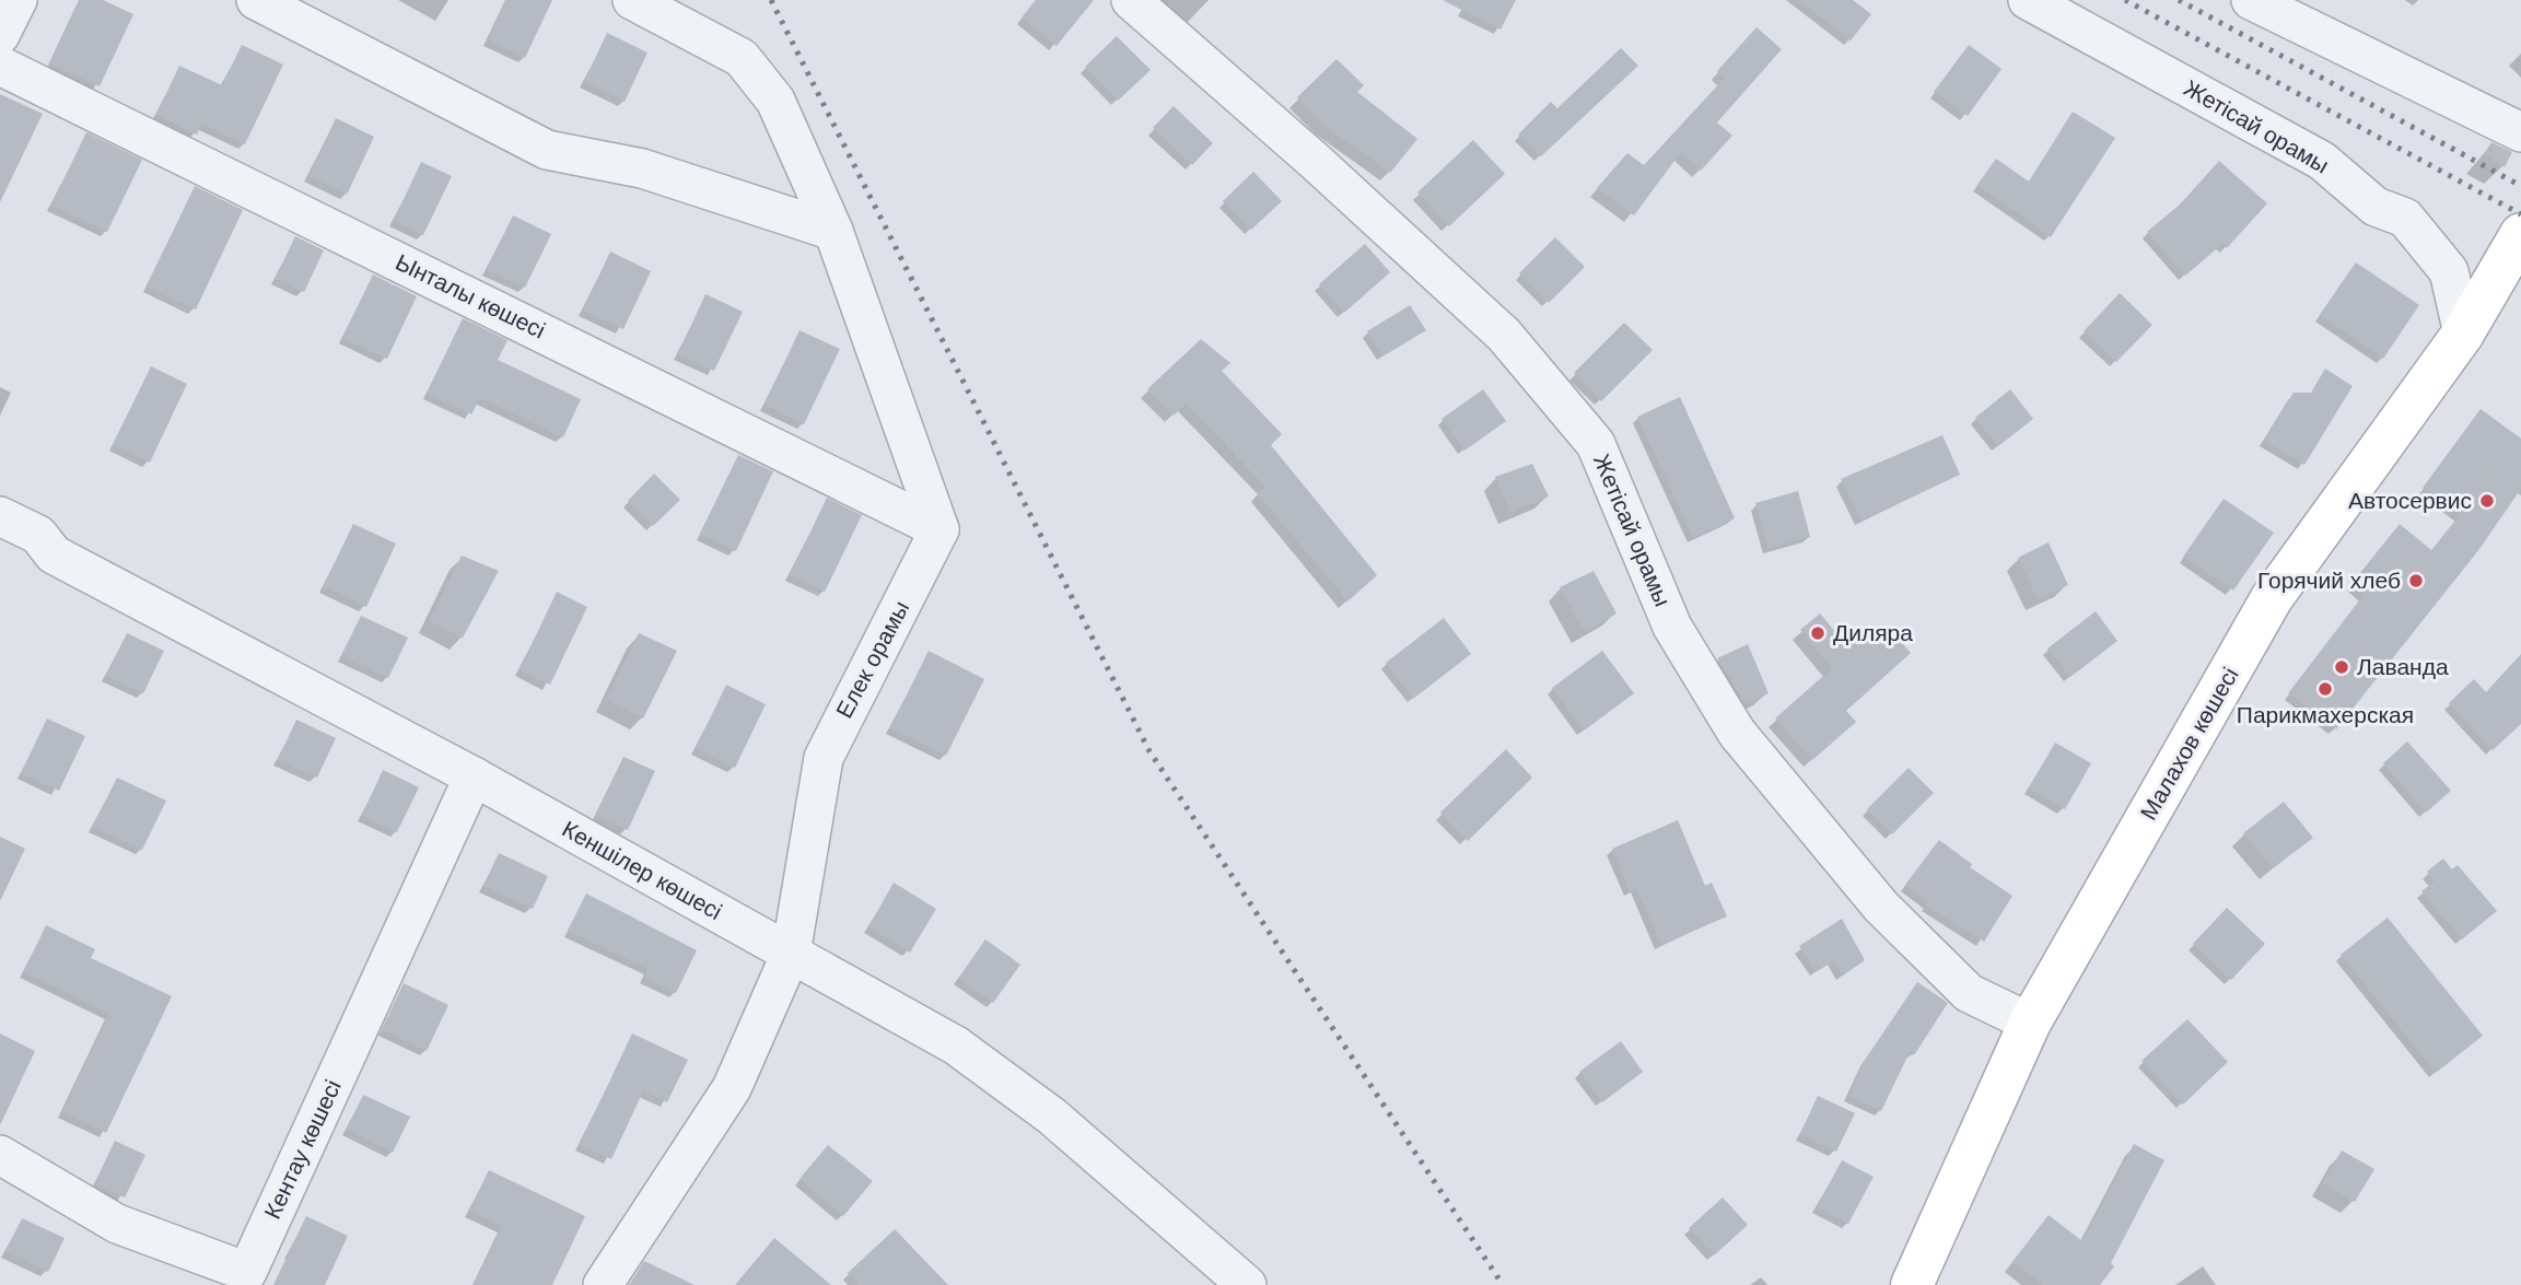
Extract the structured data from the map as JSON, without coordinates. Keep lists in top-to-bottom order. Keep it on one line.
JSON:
{"streets":{"main road":["Малахов көшесі"],"street":["Жетісай орамы","Ынталы көшесі","Елек орамы","Кеншілер көшесі","Кентау көшесі"]},"crossings":[["Жетісай орамы","Малахов көшесі"],["Ынталы көшесі","Елек орамы"],["Елек орамы","Кеншілер көшесі"],["Кеншілер көшесі","Кентау көшесі"]],"places":["Автосервис","Горячий хлеб","Диляра","Лаванда","Парикмахерская"]}
